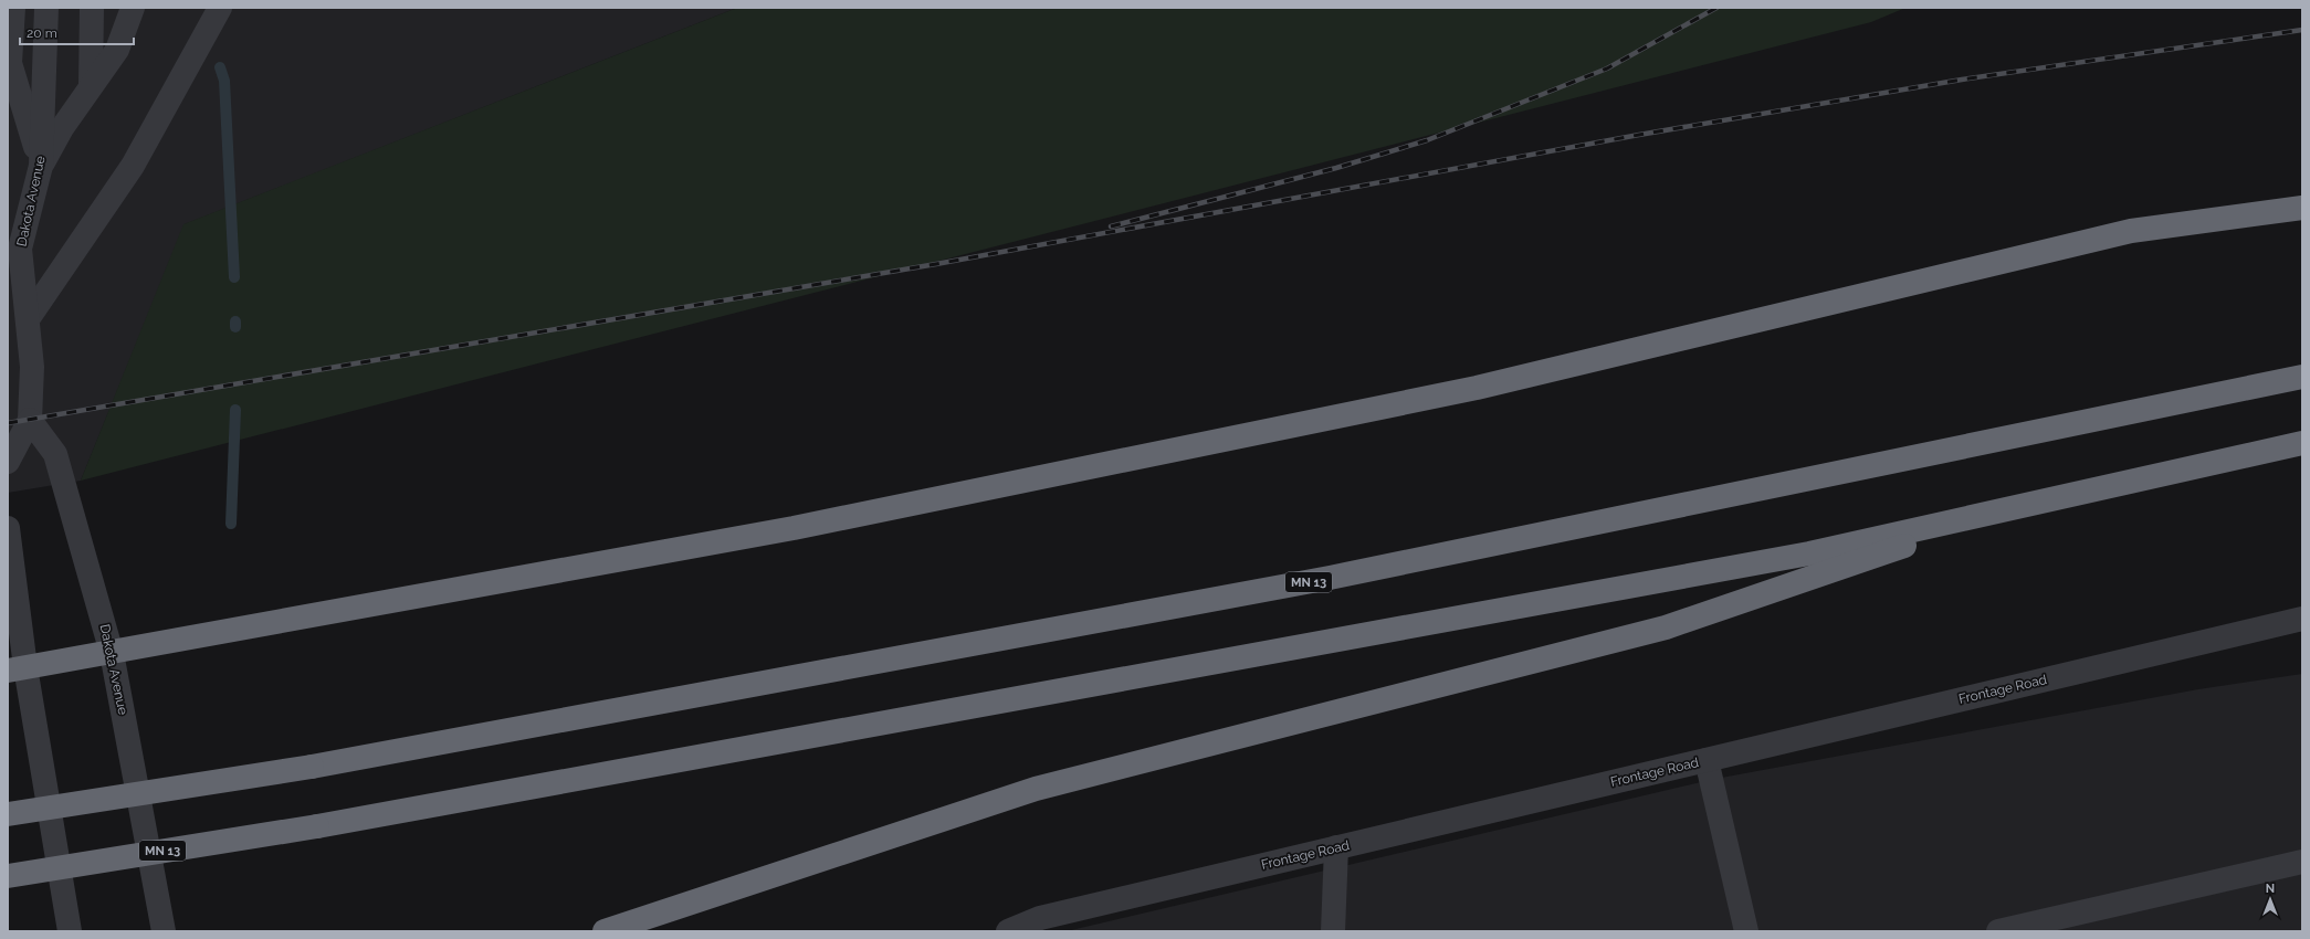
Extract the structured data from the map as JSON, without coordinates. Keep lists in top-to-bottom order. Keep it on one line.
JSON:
{"streets":{"highway":["MN 13"],"street":["Dakota Avenue","Frontage Road"]},"scale_bar":"20 m","north":"top"}
